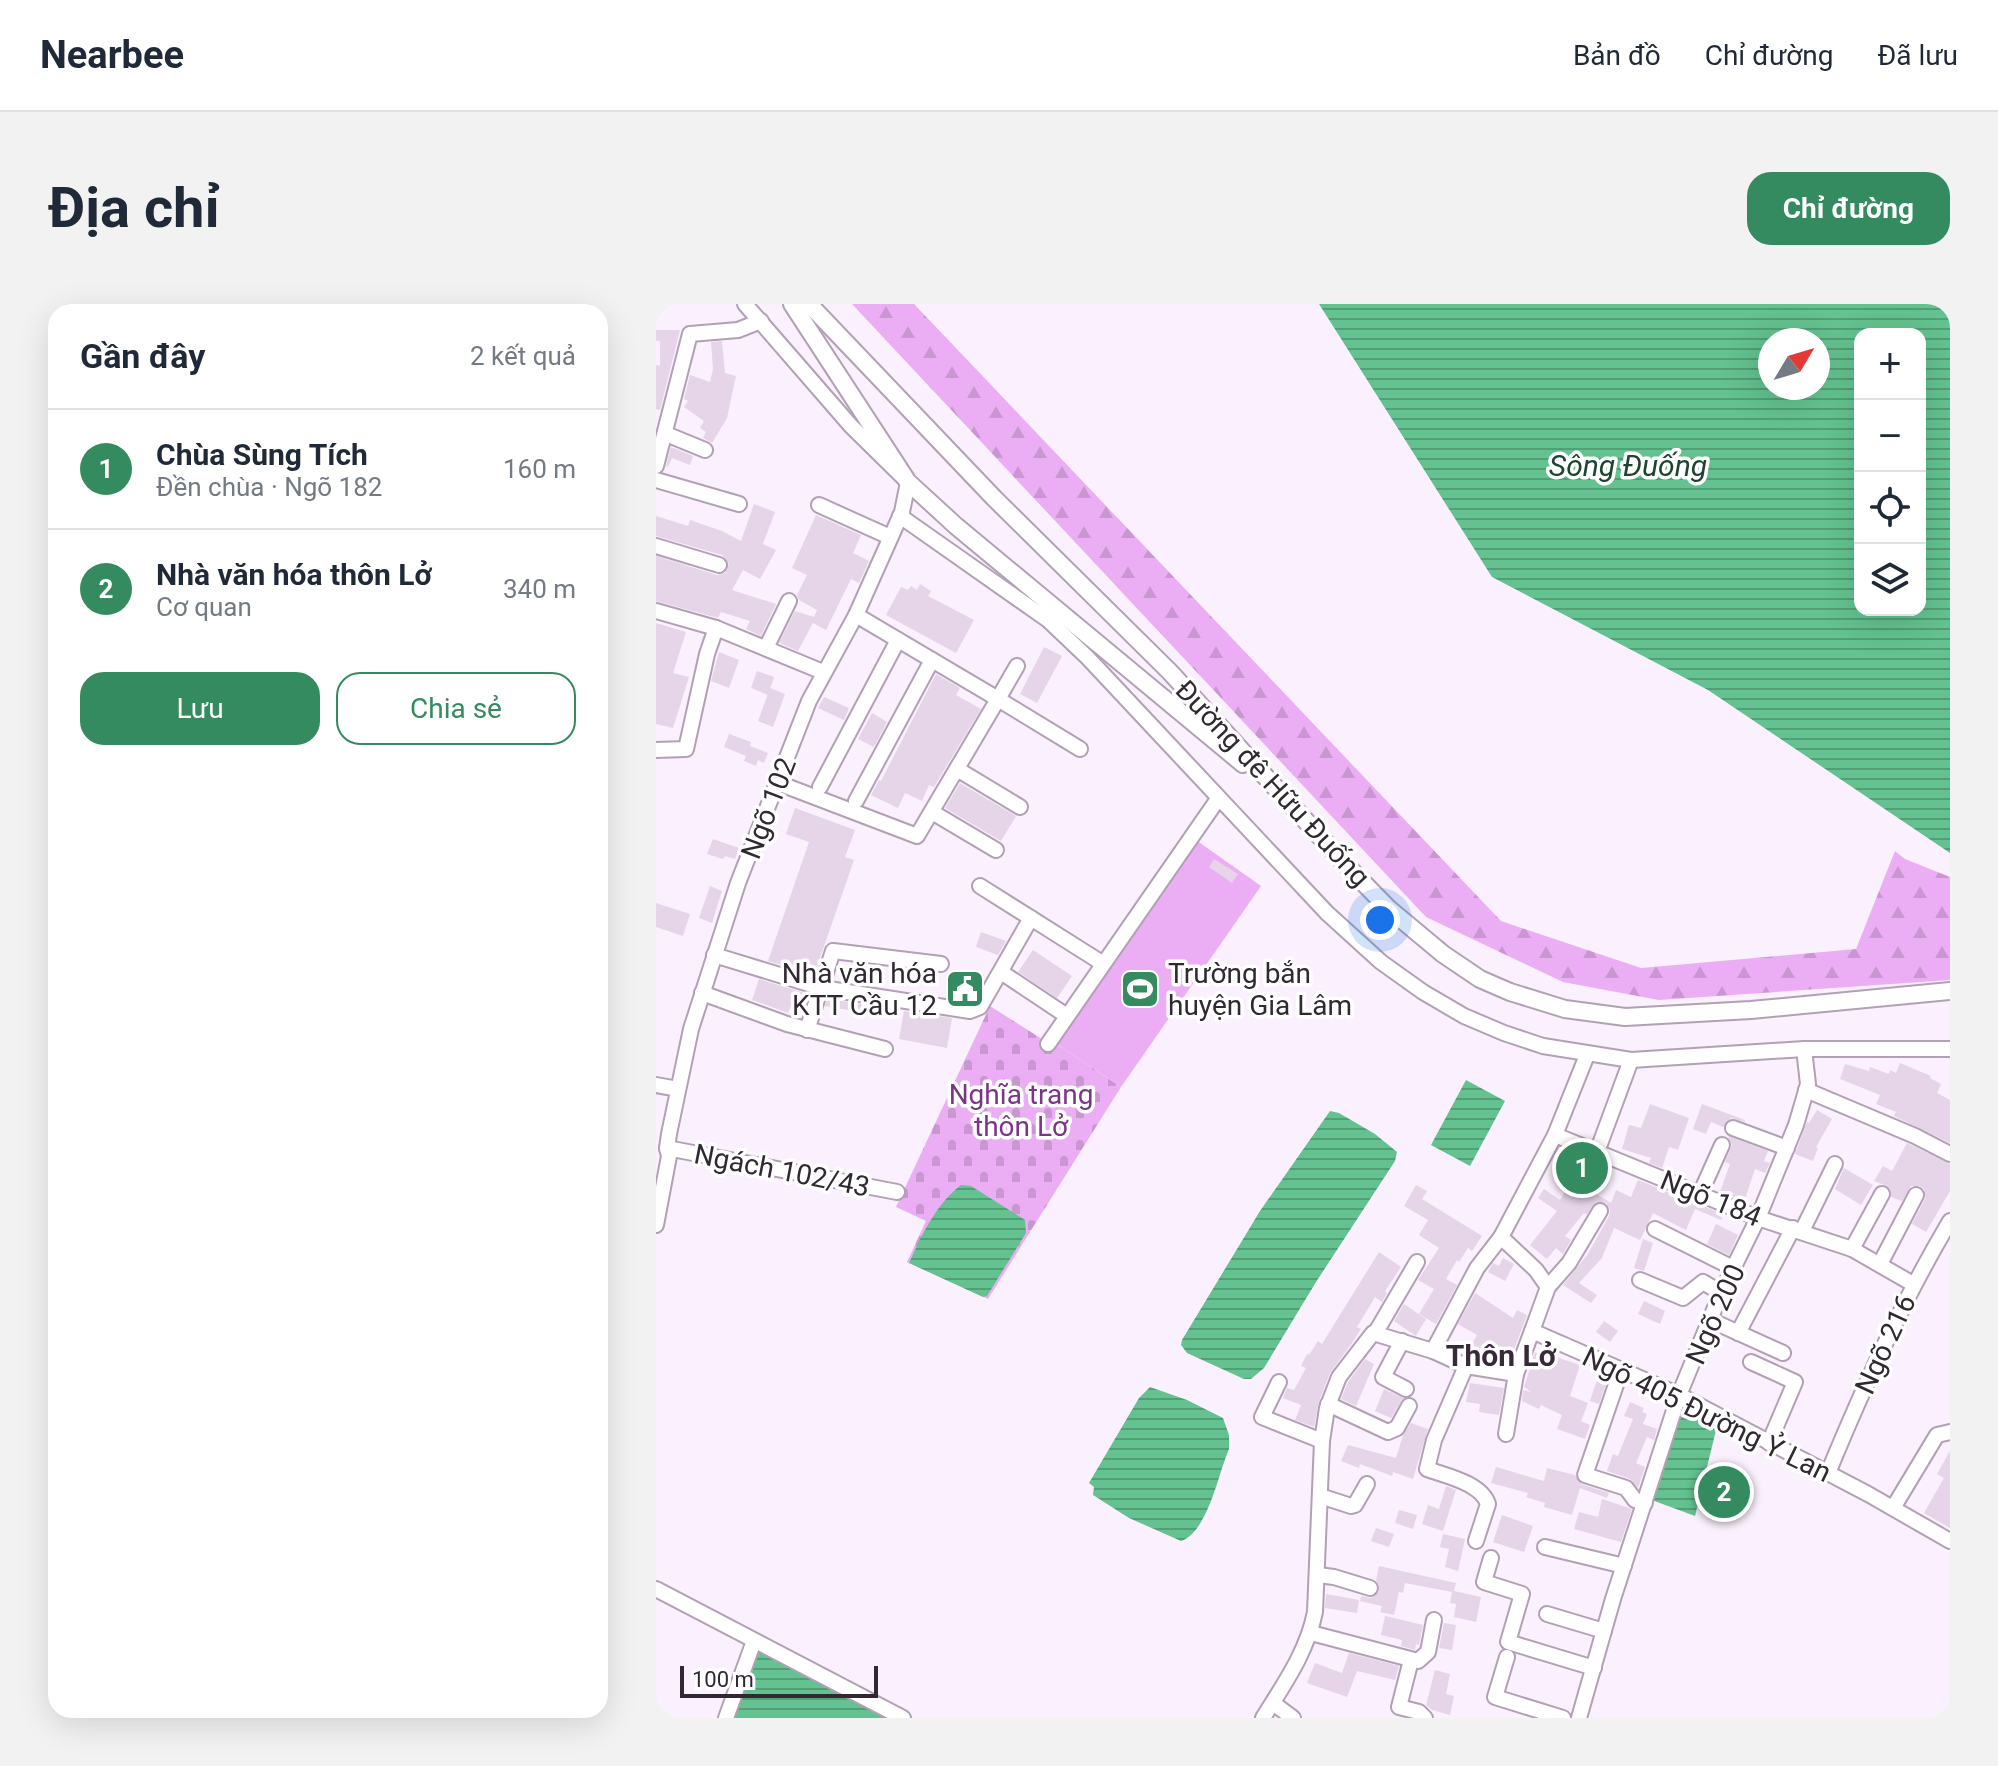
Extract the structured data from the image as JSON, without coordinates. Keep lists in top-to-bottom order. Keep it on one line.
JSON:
{"streets":{"main road":["Đường đê Hữu Đuống"],"street":["Ngõ 102","Ngách 102/43","Ngõ 184","Ngõ 200","Ngõ 216","Ngõ 405 Đường Ỷ Lan"]},"crossings":[["Ngõ 102","Ngách 102/43"],["Ngõ 184","Ngõ 200"],["Ngõ 184","Ngõ 216"],["Ngõ 200","Ngõ 405 Đường Ỷ Lan"],["Ngõ 216","Ngõ 405 Đường Ỷ Lan"]],"districts":["Thôn Lở"],"water":["Sông Đuống"],"parks":["Nghĩa trang thôn Lở"],"places":{"public building":["Nhà văn hóa KTT Cầu 12"],"sports":["Trường bắn huyện Gia Lâm"]},"scale_bar":"100 m","north":"top right","page":{"header":"Nearbee","nav":["Bản đồ","Chỉ đường","Đã lưu"],"buttons":["Chỉ đường",["Lưu","Chia sẻ"]],"title":"Địa chỉ","heading":["Gần đây","2 kết quả"],"map_buttons":["+","−"],"list":[{"mark":"1","name":"Chùa Sùng Tích","note":"Đền chùa · Ngõ 182","value":"160 m"},{"mark":"2","name":"Nhà văn hóa thôn Lở","note":"Cơ quan","value":"340 m"}],"pins":["1","2"],"scale":"100 m"}}
